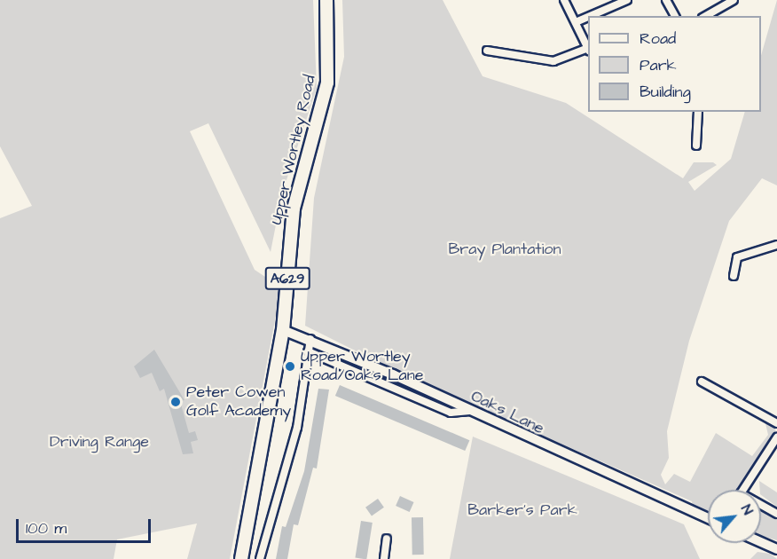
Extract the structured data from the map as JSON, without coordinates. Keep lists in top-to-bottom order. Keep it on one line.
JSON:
{"streets":{"main road":["Upper Wortley Road","A629"],"street":["Oaks Lane"]},"crossings":[["Upper Wortley Road","Oaks Lane"]],"parks":["Bray Plantation","Driving Range","Barker's Park"],"places":["Upper Wortley Road/Oaks Lane","Peter Cowen Golf Academy"],"legend":["Road","Park","Building"],"scale_bar":"100 m","north":"top right"}
